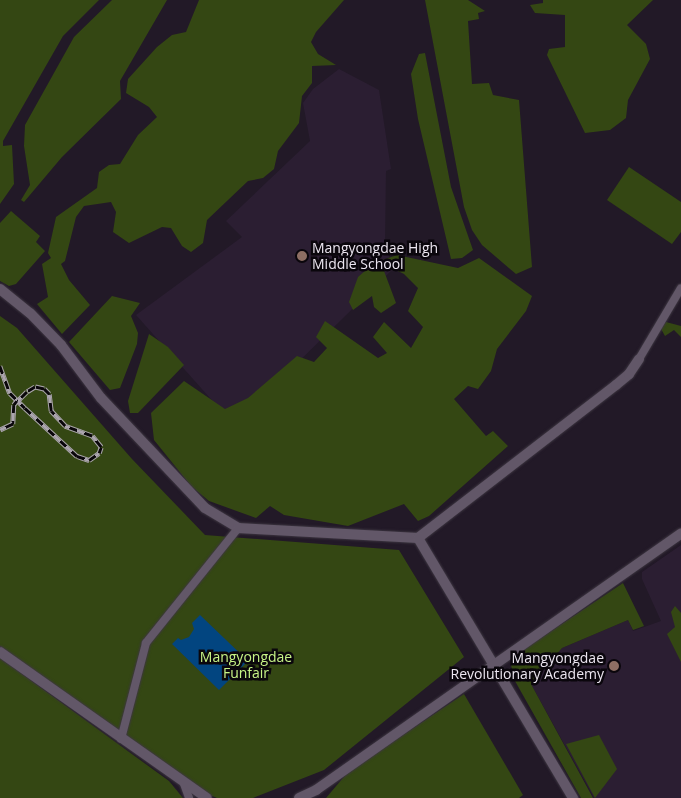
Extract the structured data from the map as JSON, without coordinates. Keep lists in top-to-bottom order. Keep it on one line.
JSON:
{"parks":["Mangyongdae Funfair"],"places":["Mangyongdae High Middle School","Mangyongdae Revolutionary Academy"]}
